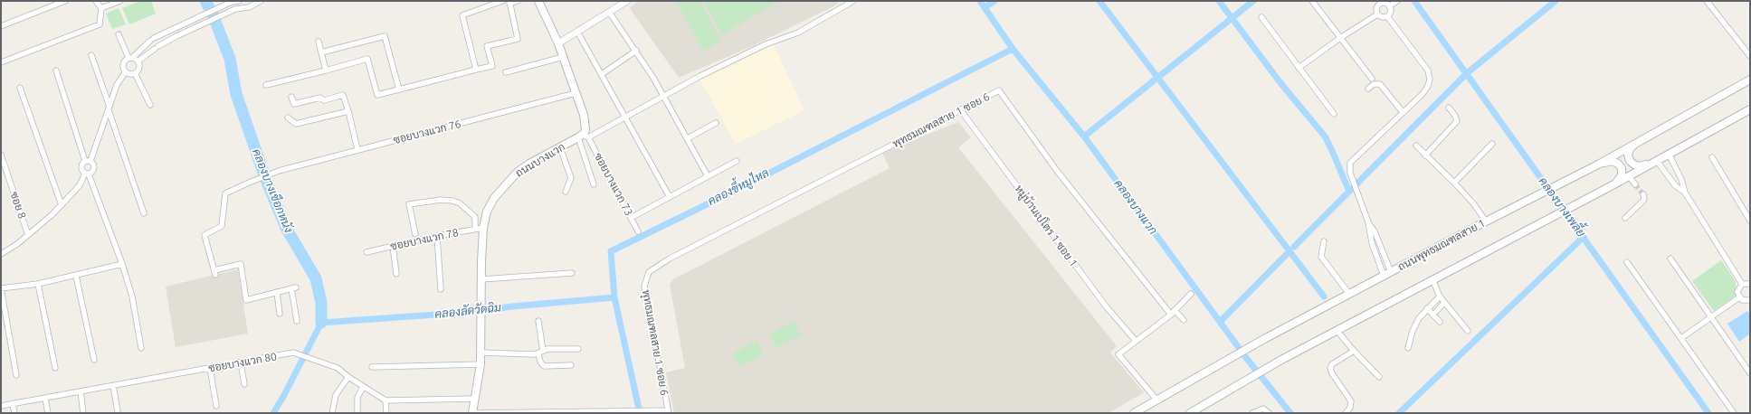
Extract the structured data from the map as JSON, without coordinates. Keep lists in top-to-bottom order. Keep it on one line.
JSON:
{"streets":{"main road":["ถนนบางแวก","ถนนพุทธมณฑลสาย 1"],"street":["พุทธมณฑลสาย 1 ซอย 6","ซอยบางแวก 76","ซอยบางแวก 73","ซอย 8","หมู่บ้านเปโตร 1 ซอย 1","ซอยบางแวก 78","ซอยบางแวก 80"]},"crossings":[["พุทธมณฑลสาย 1 ซอย 6","หมู่บ้านเปโตร 1 ซอย 1"],["ถนนบางแวก","ซอยบางแวก 73"],["ถนนบางแวก","ซอยบางแวก 78"]],"water":["คลองขี้หมูไหล","คลองบางเชือกหนัง","คลองบางแวก","คลองบางเพลี้ย","คลองลัดวัดฉิม"]}
